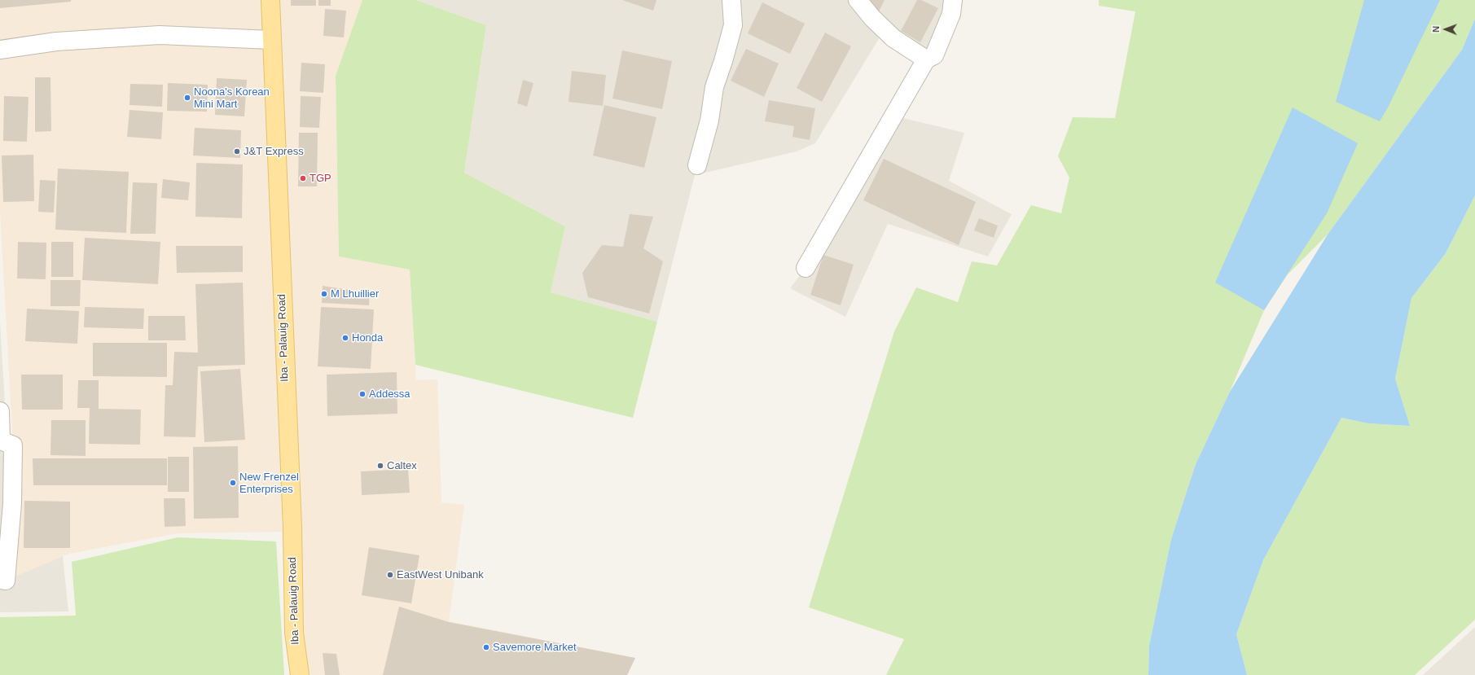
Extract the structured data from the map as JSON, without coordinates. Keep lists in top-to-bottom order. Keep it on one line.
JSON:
{"streets":{"main road":["Iba - Palauig Road"]},"places":["Noona's Korean Mini Mart","J&T Express","TGP","M Lhuillier","Honda","Addessa","Caltex","New Frenzel Enterprises","EastWest Unibank","Savemore Market"],"north":"left"}
